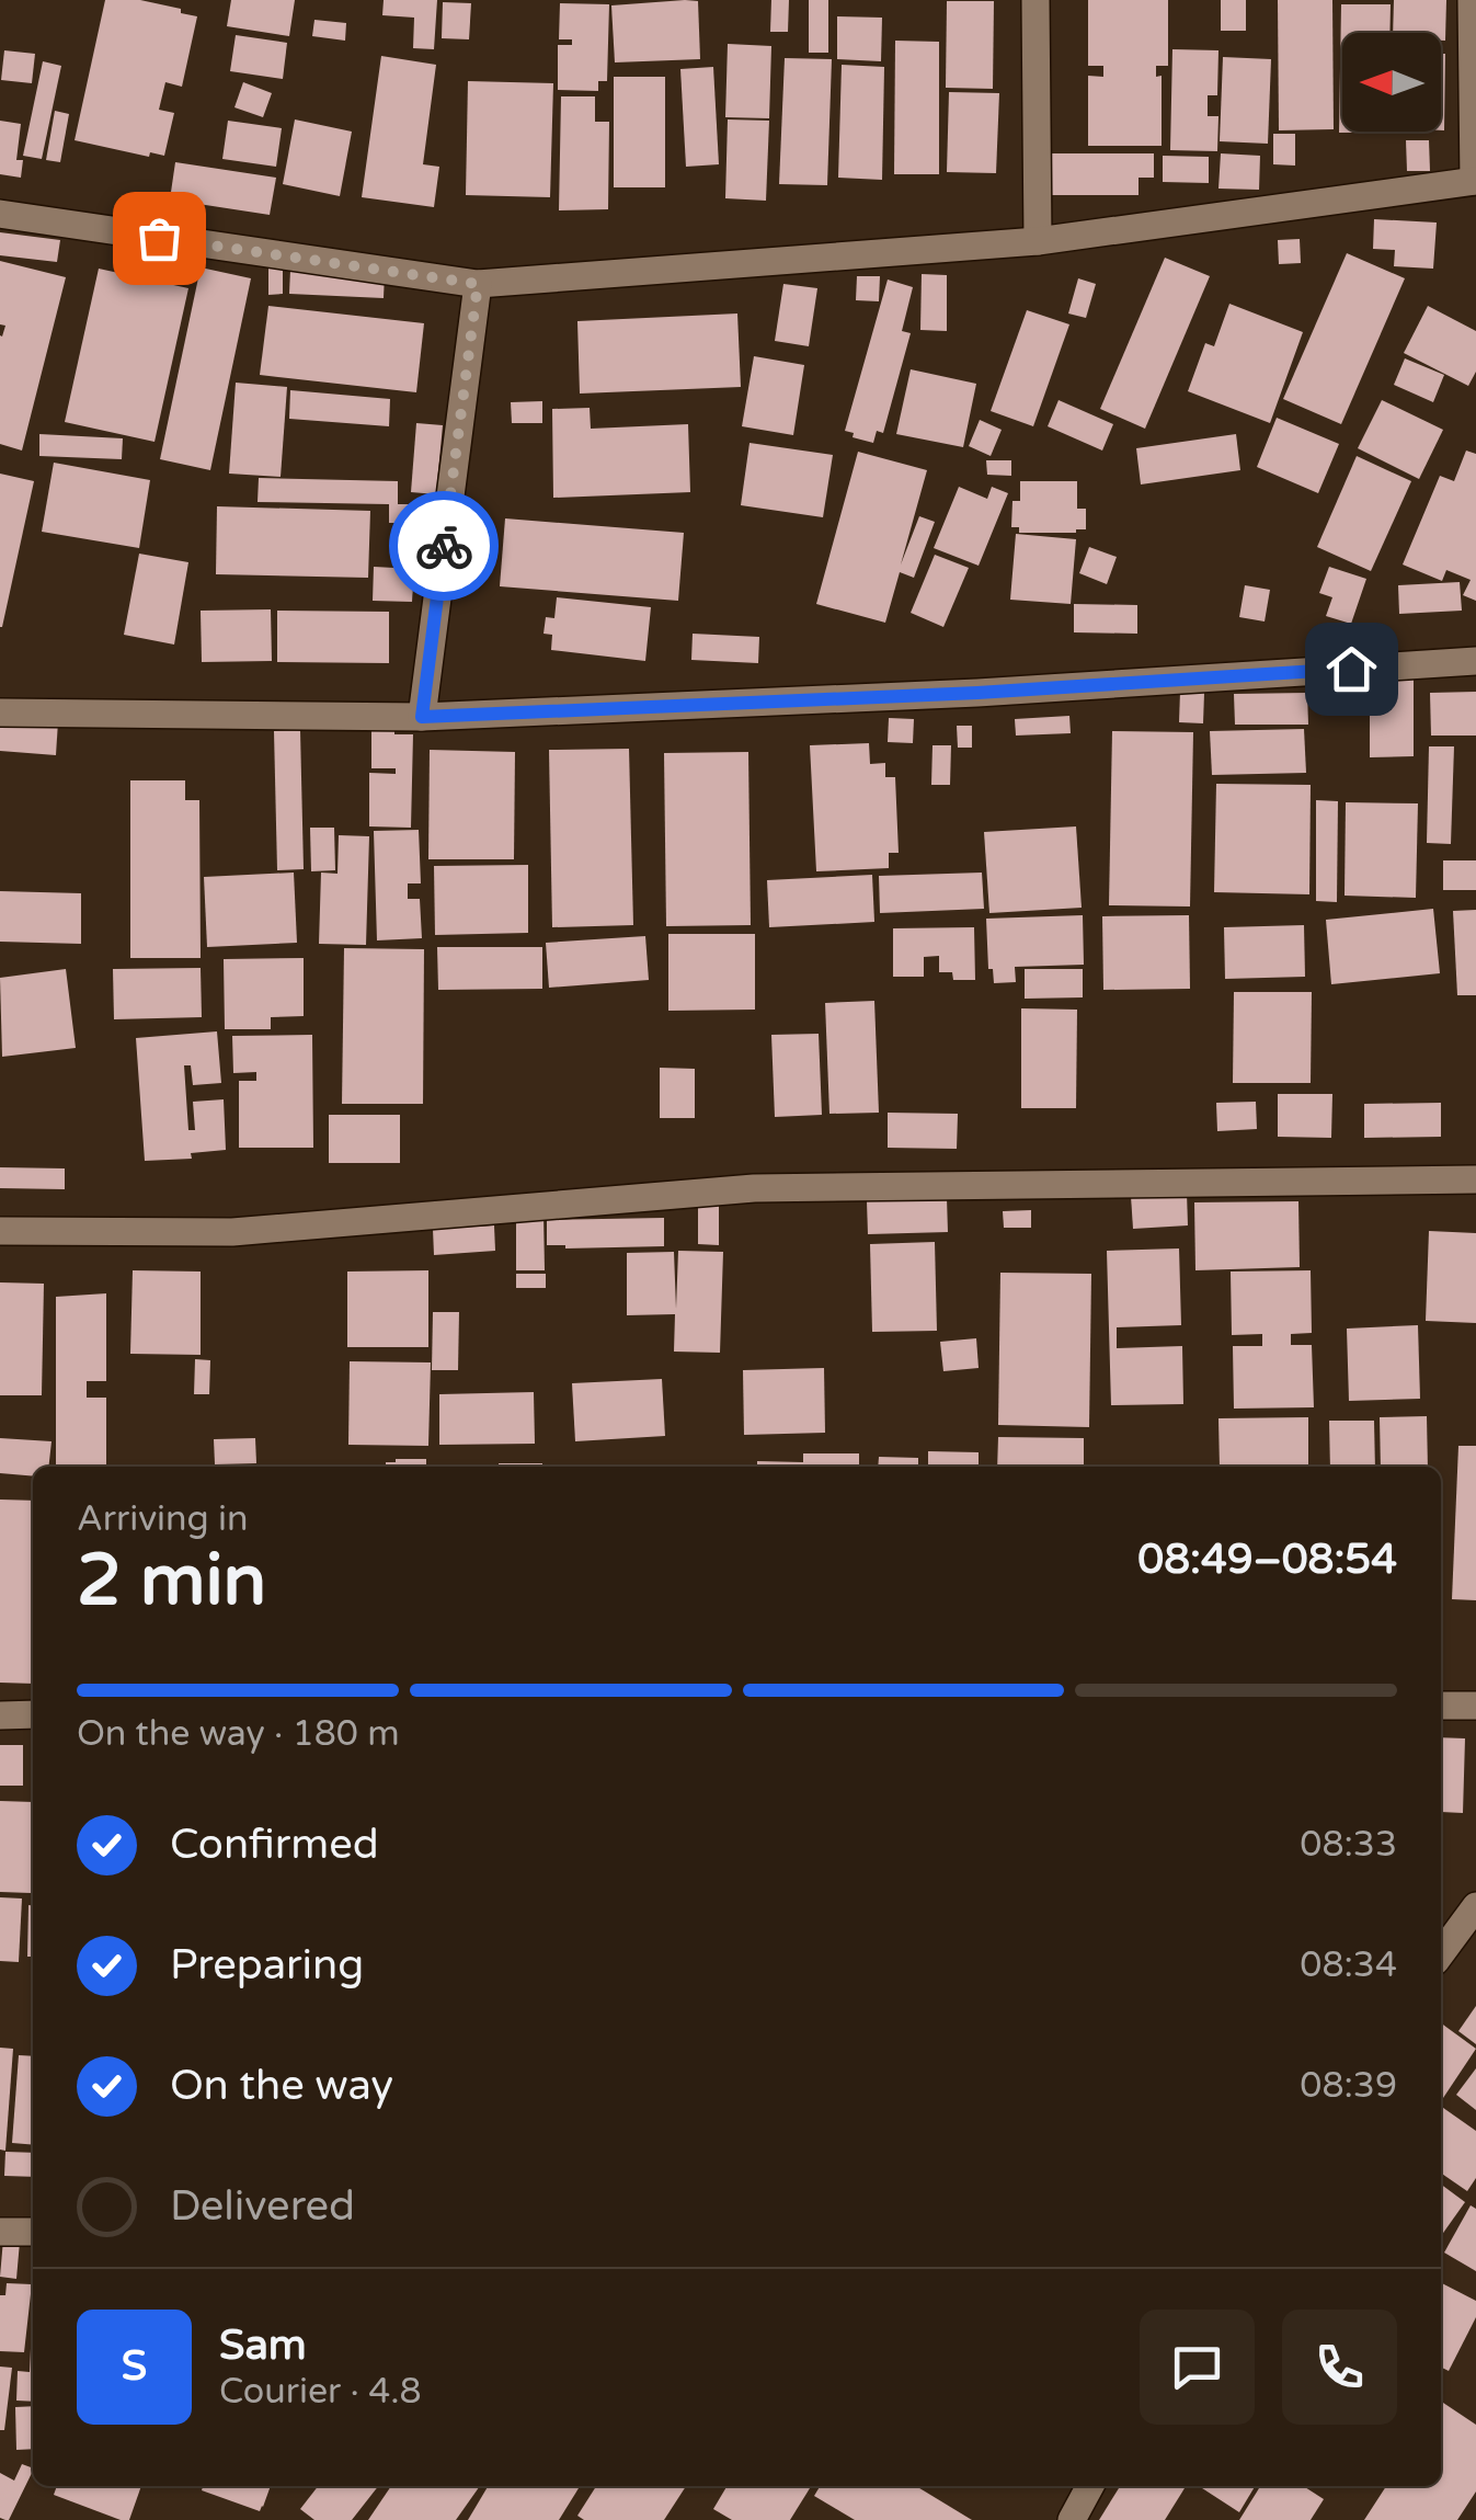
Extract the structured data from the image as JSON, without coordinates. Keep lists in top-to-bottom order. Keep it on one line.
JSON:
{"north":"left","page":{"heading":["2 min","Arriving in","08:49–08:54"],"panel":["Sam","Courier · 4.8"],"bar":"On the way · 180 m","list":[["Confirmed","08:33"],["Preparing","08:34"],["On the way","08:39"],"Delivered"],"round":"S"}}
